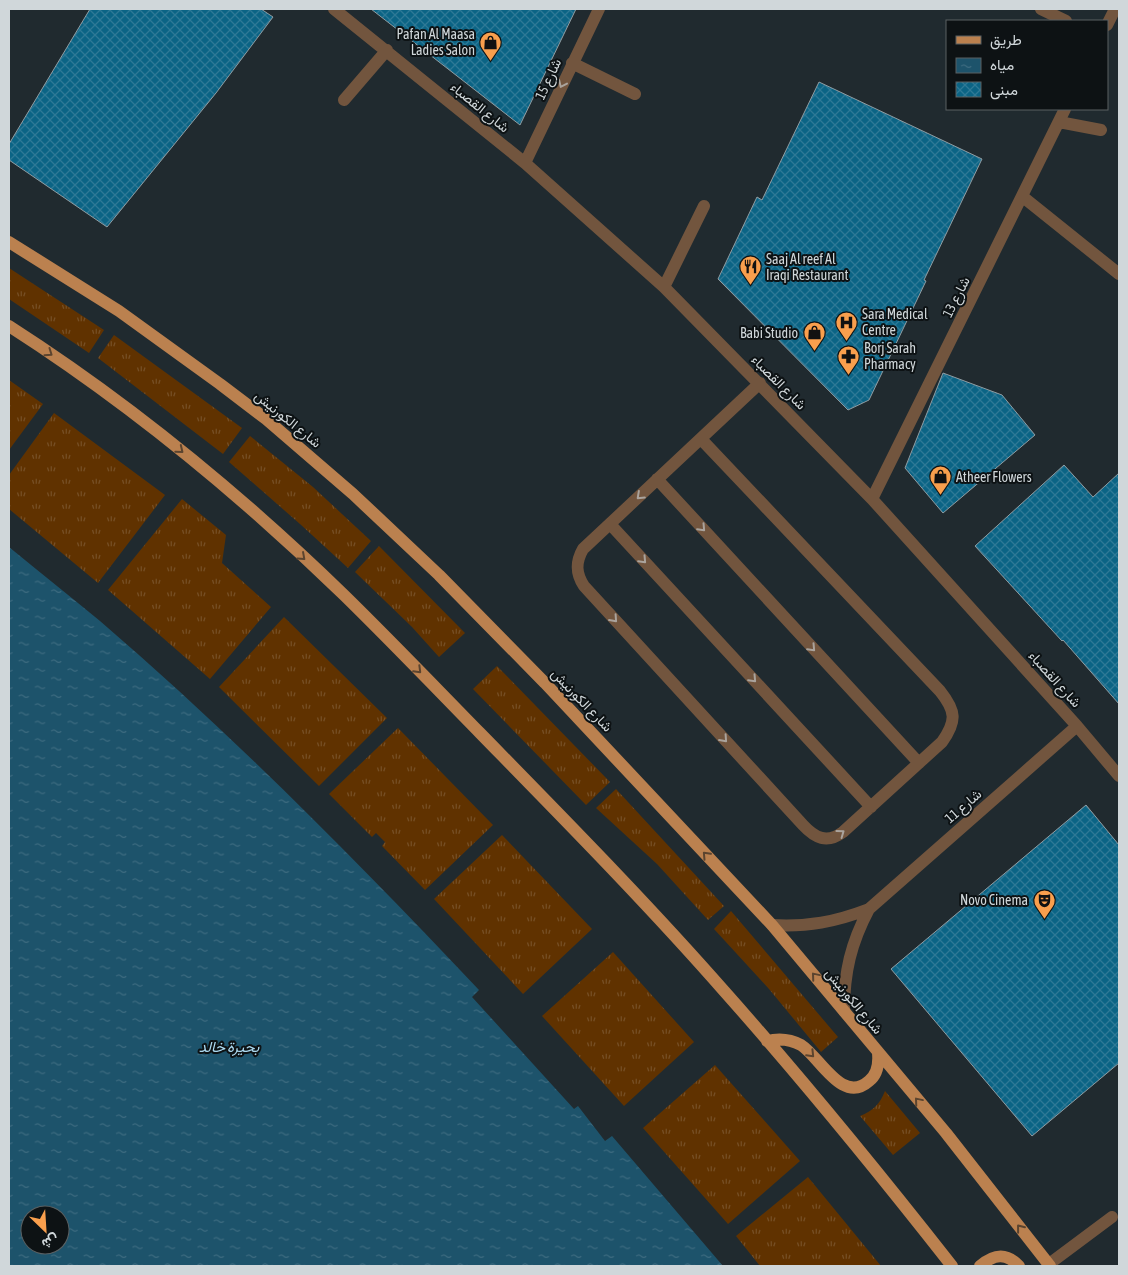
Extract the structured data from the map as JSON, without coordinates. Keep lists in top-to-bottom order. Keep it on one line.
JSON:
{"streets":{"main road":["شارع الكورنيش"],"street":["شارع 15","شارع القصباء","شارع 13","شارع 11"]},"crossings":[["شارع 15","شارع القصباء"],["شارع القصباء","شارع 13"],["شارع القصباء","شارع 11"],["شارع الكورنيش","شارع 11"]],"one_way":["شارع 15"],"water":["بحيرة خالد"],"places":{"shop":["Pafan Al Maasa Ladies Salon","Babi Studio","Atheer Flowers"],"restaurant":["Saaj Al reef Al Iraqi Restaurant"],"hospital":["Sara Medical Centre"],"pharmacy":["Borj Sarah Pharmacy"],"theatre":["Novo Cinema"]},"legend":["طريق","مياه","مبنى"],"north":"bottom right"}
